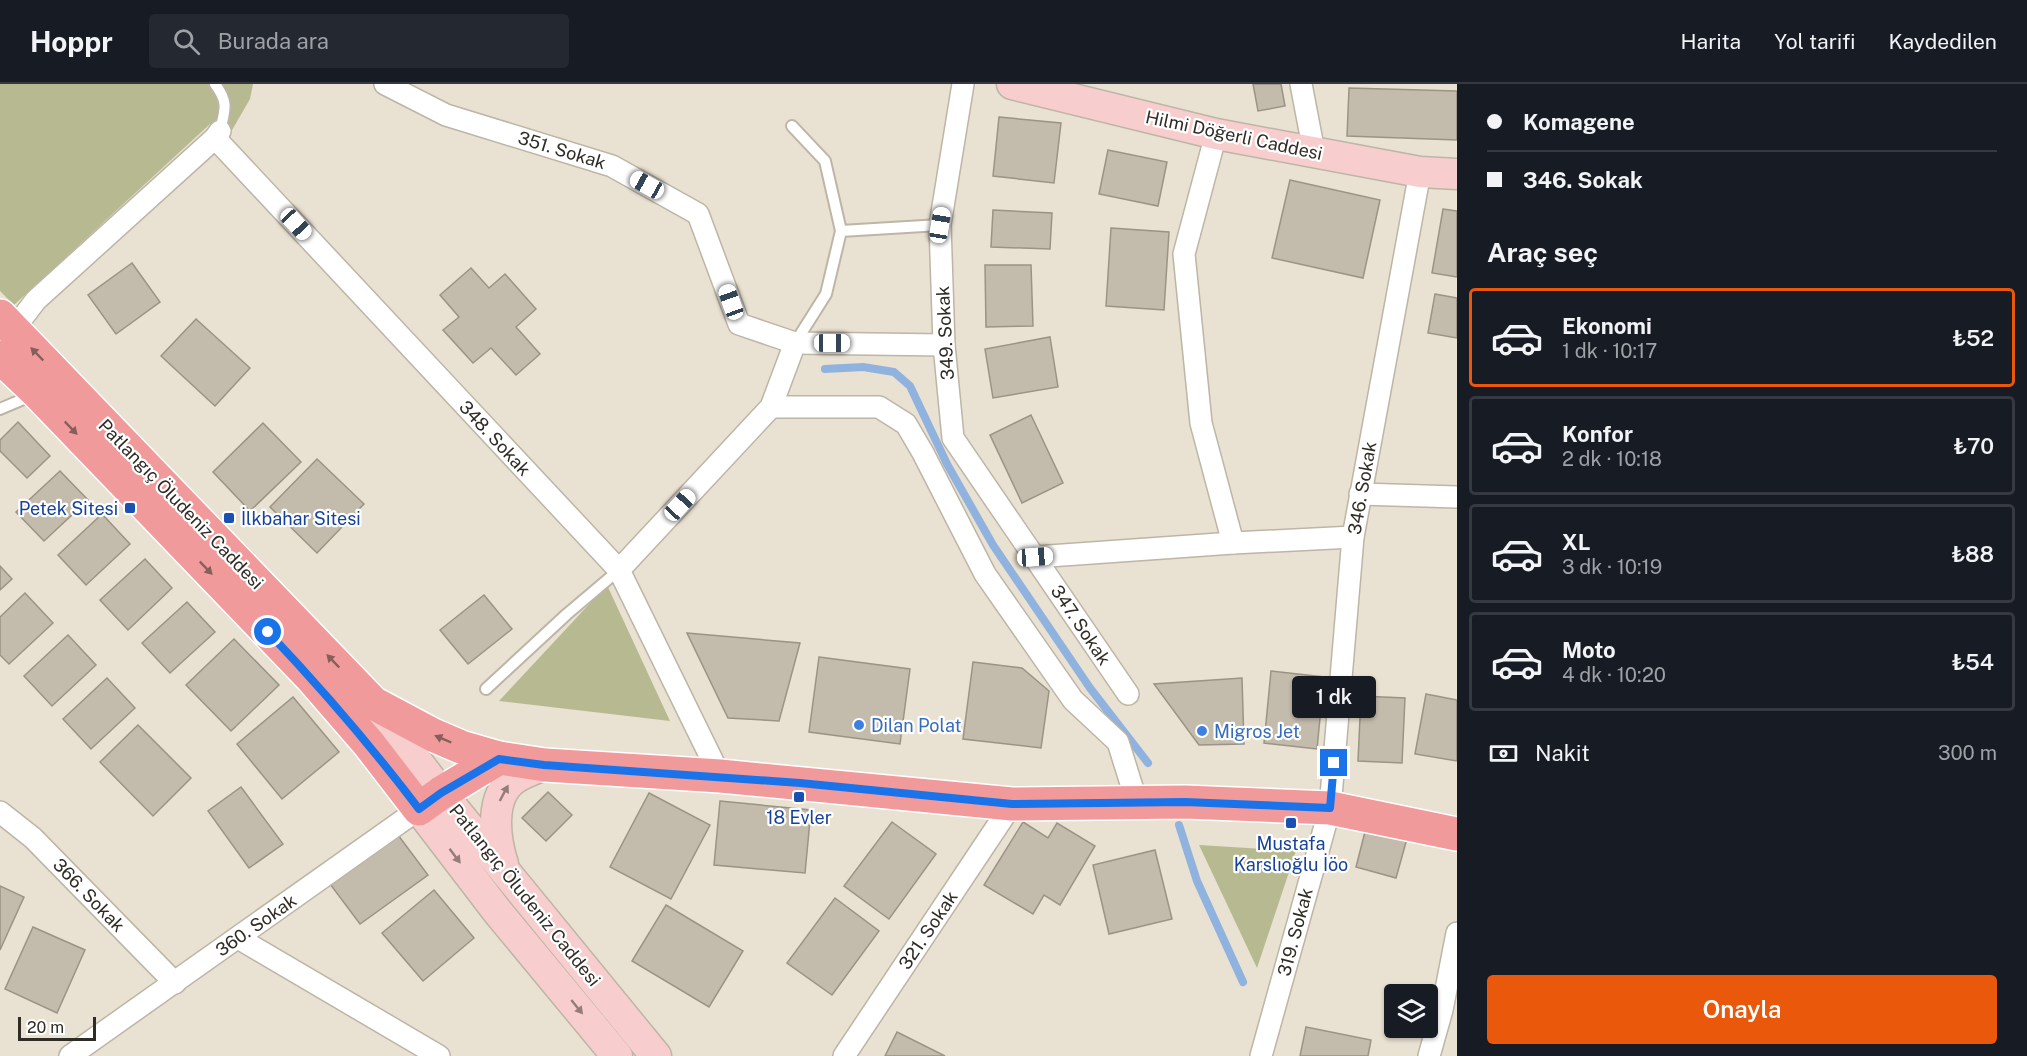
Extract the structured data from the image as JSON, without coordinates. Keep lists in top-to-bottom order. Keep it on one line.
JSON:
{"streets":{"main road":["Hilmi Döğerli Caddesi","Patlangıç Öludeniz Caddesi"],"street":["351. Sokak","349. Sokak","348. Sokak","346. Sokak","347. Sokak","366. Sokak","360. Sokak","321. Sokak","319. Sokak"]},"crossings":[["Hilmi Döğerli Caddesi","346. Sokak"],["351. Sokak","349. Sokak"],["349. Sokak","347. Sokak"],["346. Sokak","319. Sokak"],["Patlangıç Öludeniz Caddesi","360. Sokak"],["366. Sokak","360. Sokak"]],"places":{"transit":["Petek Sitesi","İlkbahar Sitesi","18 Evler","Mustafa Karslıoğlu İöo"],"other":["Dilan Polat","Migros Jet"]},"scale_bar":"20 m","page":{"header":"Hoppr","search":"Burada ara","nav":["Harita","Yol tarifi","Kaydedilen"],"banner":["Komagene","346. Sokak"],"heading":"Araç seç","list":[{"name":"Ekonomi","note":"1 dk · 10:17","value":"₺52"},{"name":"Konfor","note":"2 dk · 10:18","value":"₺70"},{"name":"XL","note":"3 dk · 10:19","value":"₺88"},{"name":"Moto","note":"4 dk · 10:20","value":"₺54"}],"bubble":"1 dk","pay":["Nakit","300 m"],"buttons":"Onayla","scale":"20 m"}}
